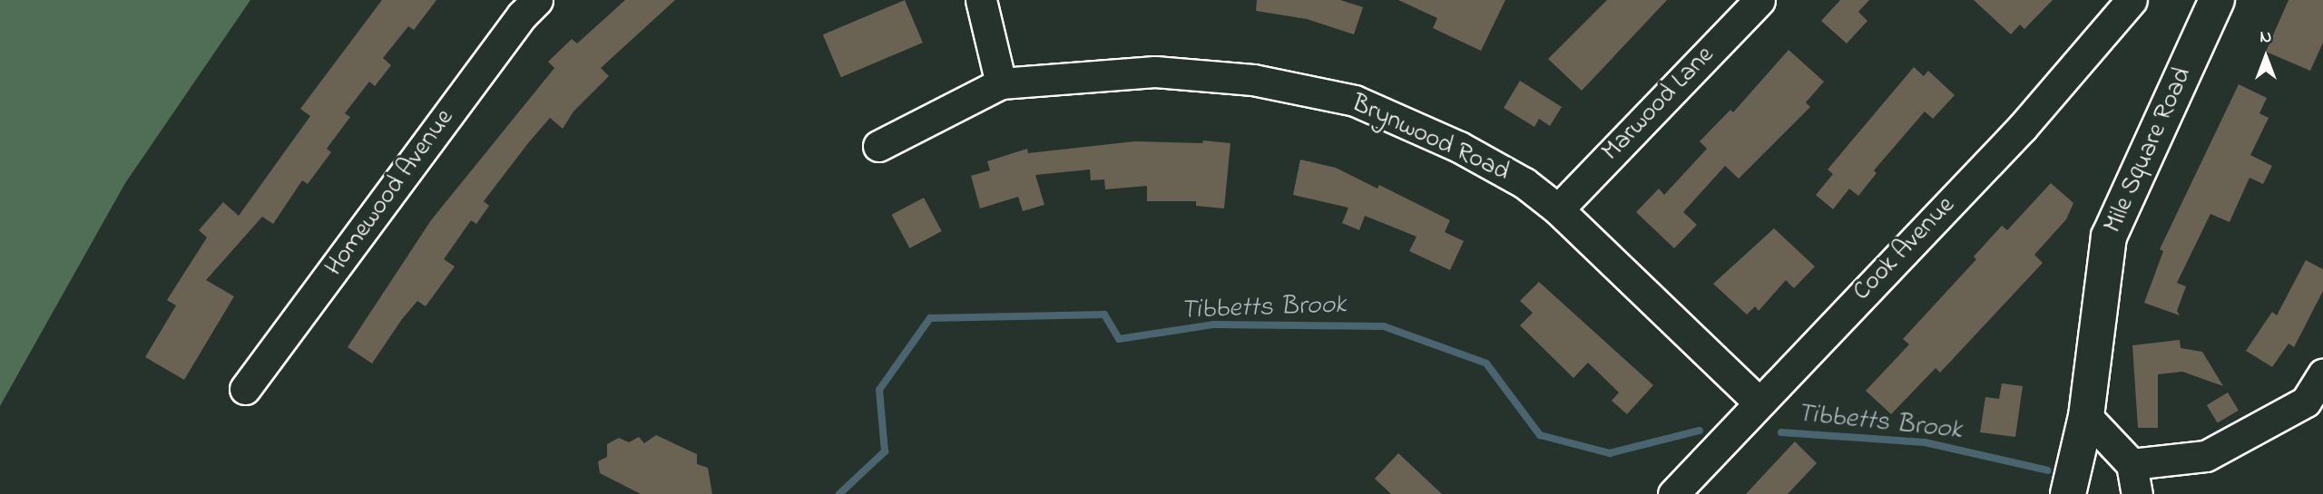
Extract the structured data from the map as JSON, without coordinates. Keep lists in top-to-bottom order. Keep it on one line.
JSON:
{"streets":{"street":["Marwood Lane","Brynwood Road","Mile Square Road","Homewood Avenue","Cook Avenue"]},"crossings":[["Marwood Lane","Brynwood Road"],["Brynwood Road","Cook Avenue"]],"water":["Tibbetts Brook"],"north":"top"}
